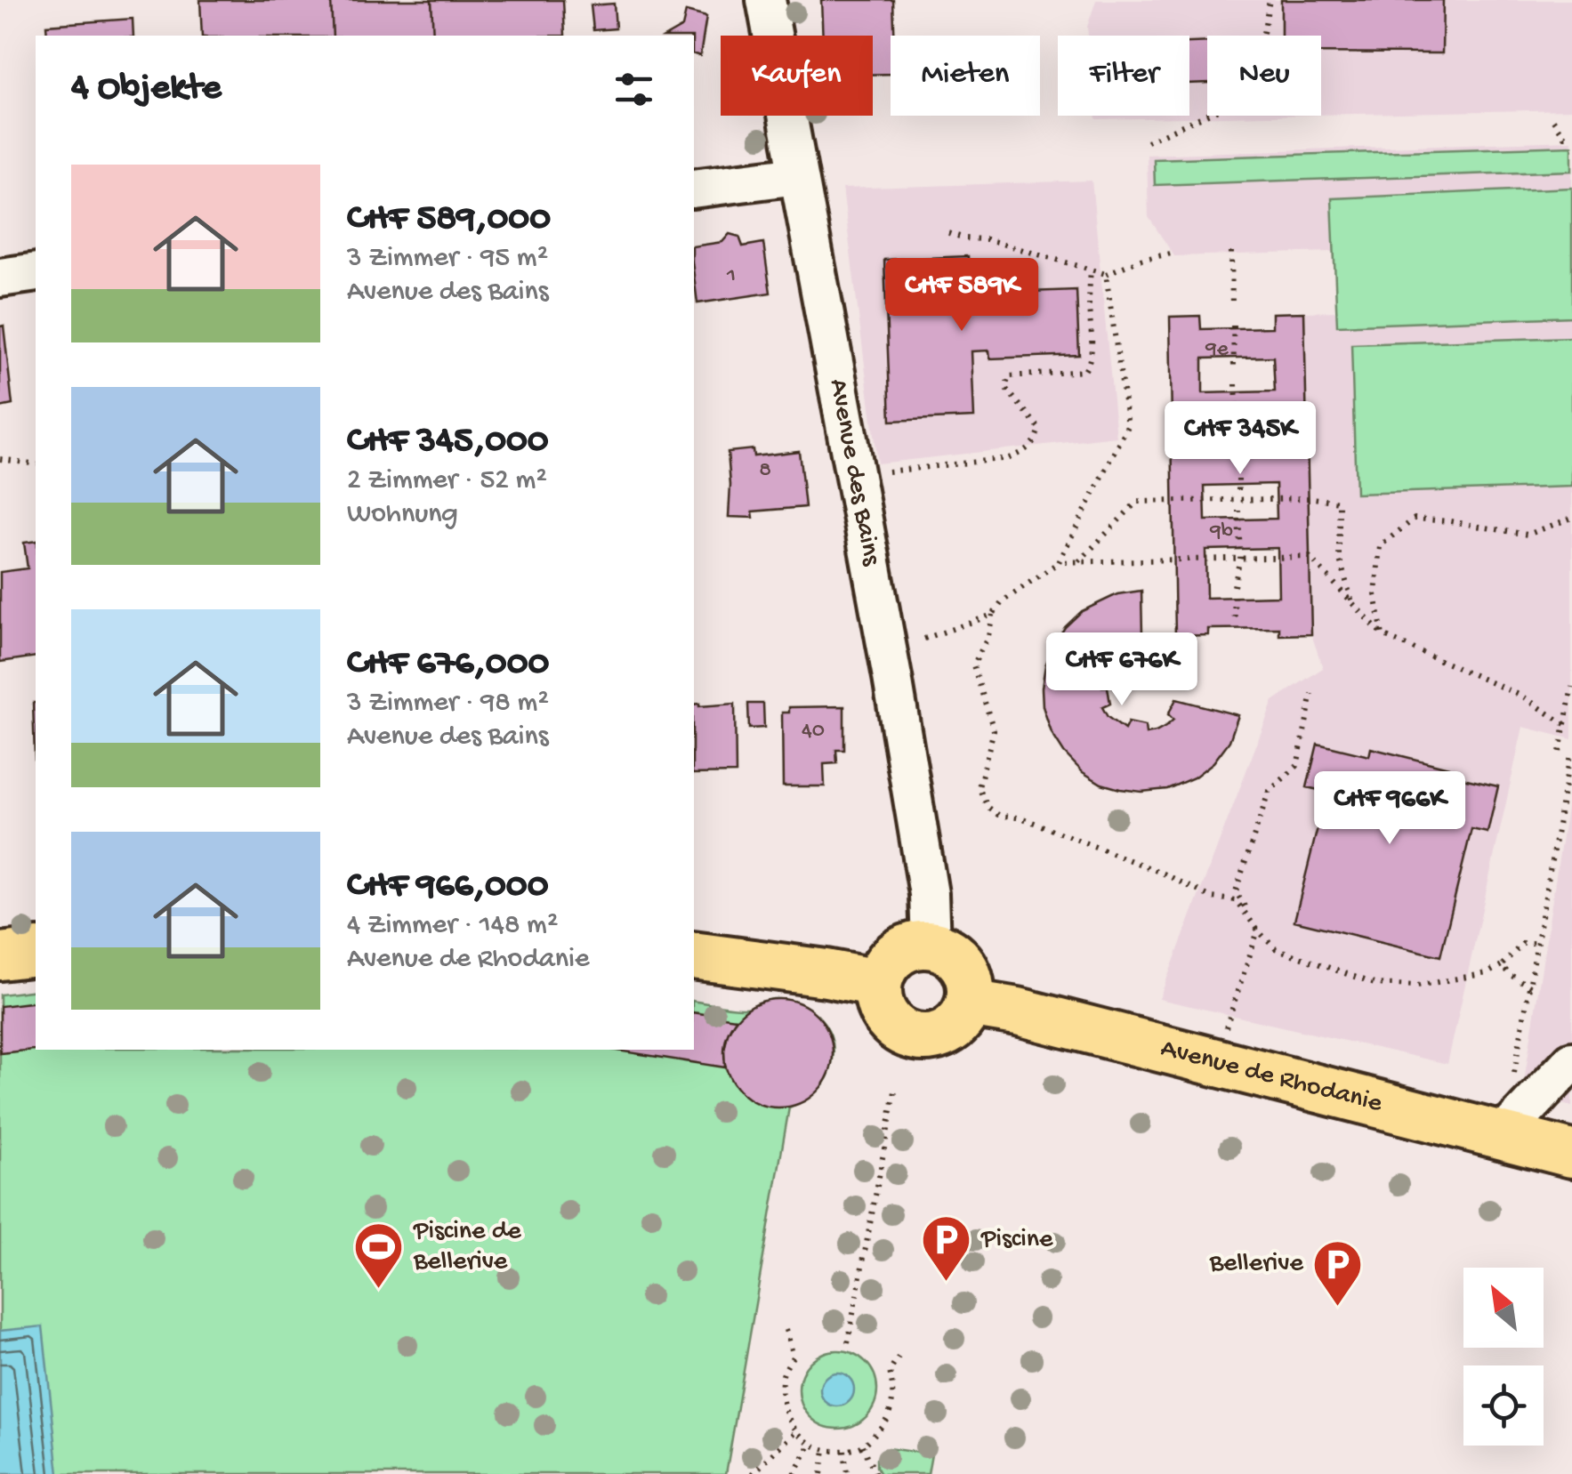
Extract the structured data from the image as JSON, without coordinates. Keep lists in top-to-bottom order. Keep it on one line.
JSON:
{"streets":{"main road":["Avenue de Rhodanie"],"street":["Avenue des Bains"]},"crossings":[["Avenue des Bains","Avenue de Rhodanie"]],"places":{"parking":["Piscine","Bellerive"],"sports":["Piscine de Bellerive"]},"house_numbers":["1","9e","8","9b","40"],"north":"top left","page":{"chip":["Kaufen","Mieten","Filter","Neu"],"heading":"4 Objekte","list":[{"name":"CHF 589,000","note":"3 Zimmer · 95 m² · Avenue des Bains"},{"name":"CHF 345,000","note":"2 Zimmer · 52 m² · Wohnung"},{"name":"CHF 676,000","note":"3 Zimmer · 98 m² · Avenue des Bains"},{"name":"CHF 966,000","note":"4 Zimmer · 148 m² · Avenue de Rhodanie"}],"price":["CHF 589K","CHF 345K","CHF 676K","CHF 966K"]}}
